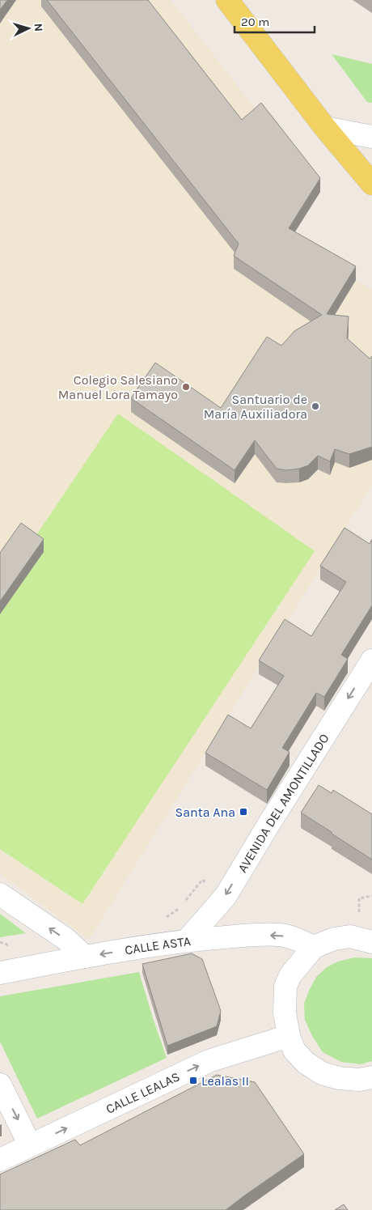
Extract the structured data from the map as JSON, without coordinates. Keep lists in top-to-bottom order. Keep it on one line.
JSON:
{"streets":{"street":["AVENIDA DEL AMONTILLADO","CALLE ASTA","CALLE LEALAS"]},"crossings":[["AVENIDA DEL AMONTILLADO","CALLE ASTA"]],"one_way":["AVENIDA DEL AMONTILLADO","CALLE ASTA","CALLE LEALAS"],"places":{"other":["Colegio Salesiano Manuel Lora Tamayo","Santuario de María Auxiliadora"],"transit":["Santa Ana","Lealas II"]},"scale_bar":"20 m","north":"right"}
